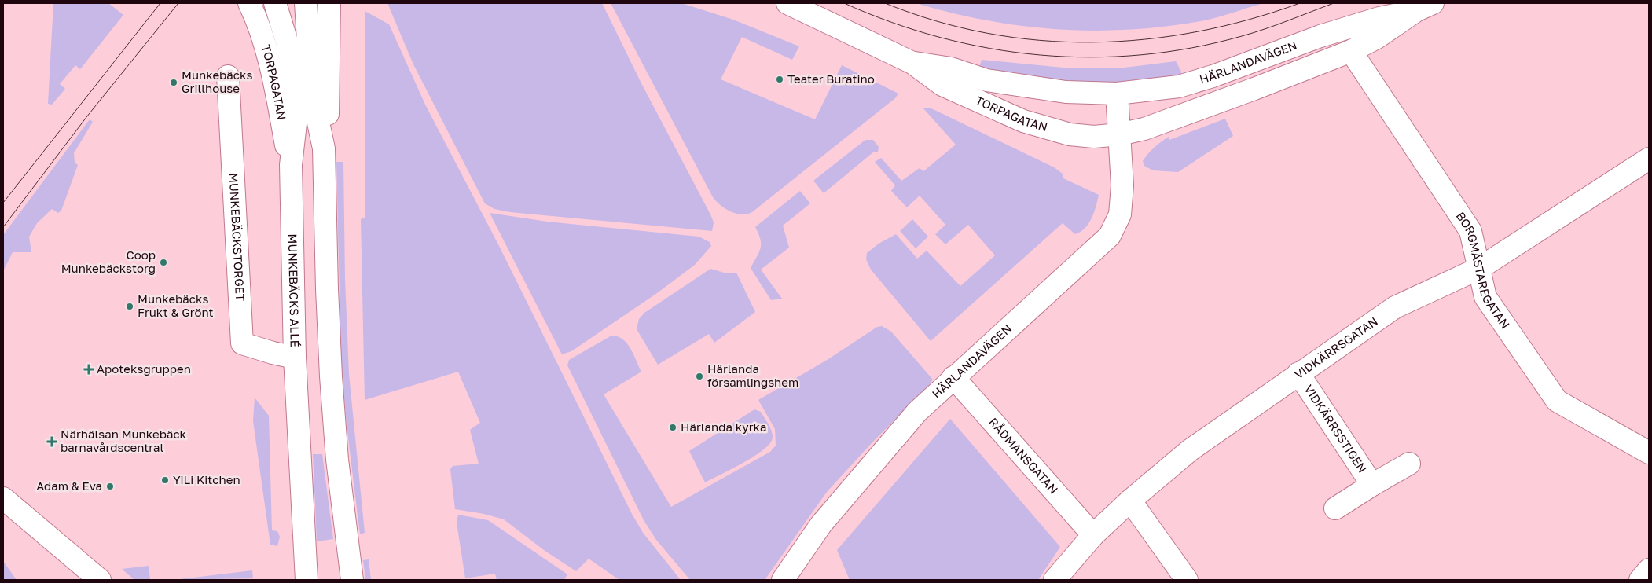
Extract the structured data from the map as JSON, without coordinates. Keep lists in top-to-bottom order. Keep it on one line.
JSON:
{"streets":{"street":["HÄRLANDAVÄGEN","TORPAGATAN","MUNKEBÄCKSTORGET","BORGMÄSTAREGATAN","MUNKEBÄCKS ALLÉ","VIDKÄRRSGATAN","VIDKÄRRSSTIGEN","RÅDMANSGATAN"]},"crossings":[["HÄRLANDAVÄGEN","TORPAGATAN"],["HÄRLANDAVÄGEN","BORGMÄSTAREGATAN"],["HÄRLANDAVÄGEN","RÅDMANSGATAN"],["TORPAGATAN","MUNKEBÄCKS ALLÉ"],["MUNKEBÄCKSTORGET","MUNKEBÄCKS ALLÉ"],["BORGMÄSTAREGATAN","VIDKÄRRSGATAN"],["VIDKÄRRSGATAN","VIDKÄRRSSTIGEN"],["VIDKÄRRSGATAN","RÅDMANSGATAN"]],"places":{"other":["Teater Buratino","Munkebäcks Grillhouse","Coop Munkebäckstorg","Munkebäcks Frukt & Grönt","Härlanda församlingshem","Härlanda kyrka","YiLi Kitchen","Adam & Eva"],"health":["Apoteksgruppen","Närhälsan Munkebäck barnavårdscentral"]}}
